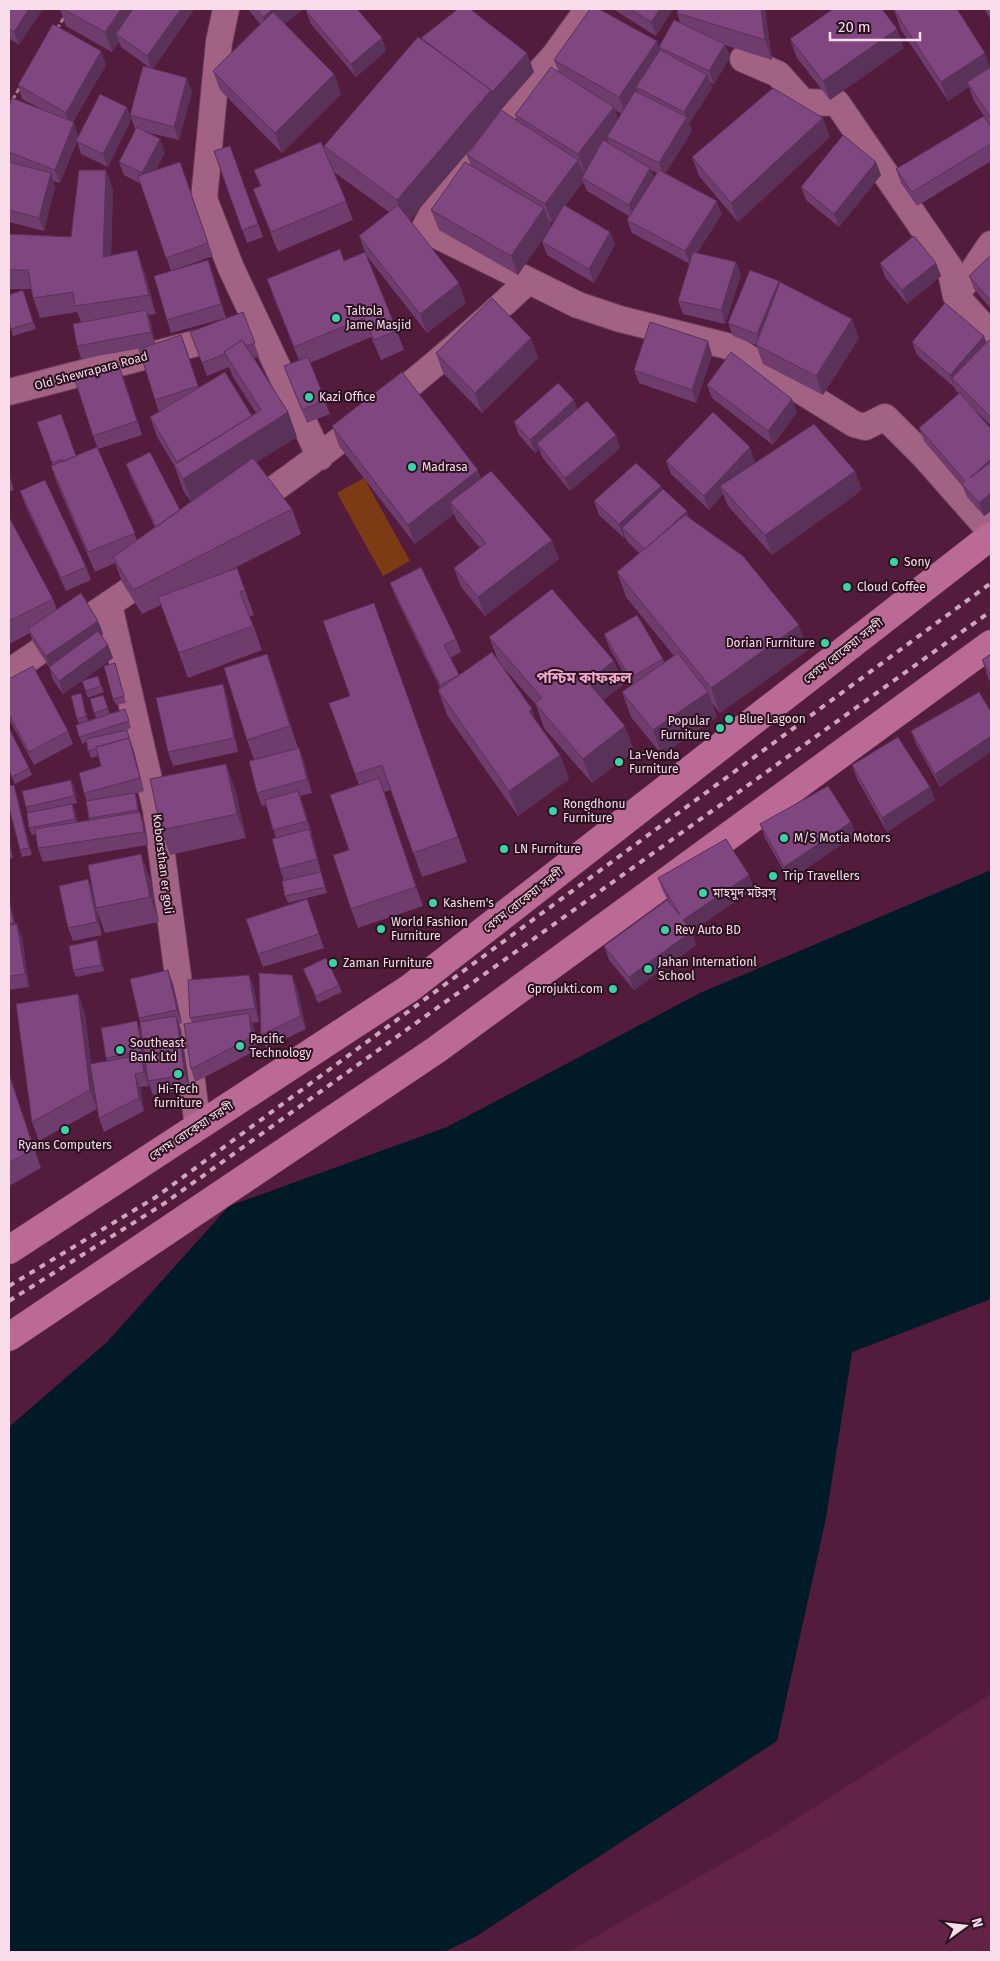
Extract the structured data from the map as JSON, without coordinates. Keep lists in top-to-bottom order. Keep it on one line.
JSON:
{"streets":{"main road":["বেগম রোকেয়া সরণী"],"street":["Old Shewrapara Road","Koborsthan er goli"]},"crossings":[["বেগম রোকেয়া সরণী","Koborsthan er goli"]],"districts":["পশ্চিম কাফরুল"],"places":["Taltola Jame Masjid","Kazi Office","Madrasa","Sony","Cloud Coffee","Dorian Furniture","Blue Lagoon","Popular Furniture","La-Venda Furniture","Rongdhonu Furniture","M/S Motia Motors","LN Furniture","Trip Travellers","মাহমুদ মটরস্","Kashem's","World Fashion Furniture","Rev Auto BD","Zaman Furniture","Jahan Internationl School","Gprojukti.com","Pacific Technology","Southeast Bank Ltd","Hi-Tech furniture","Ryans Computers"],"scale_bar":"20 m","north":"right"}
